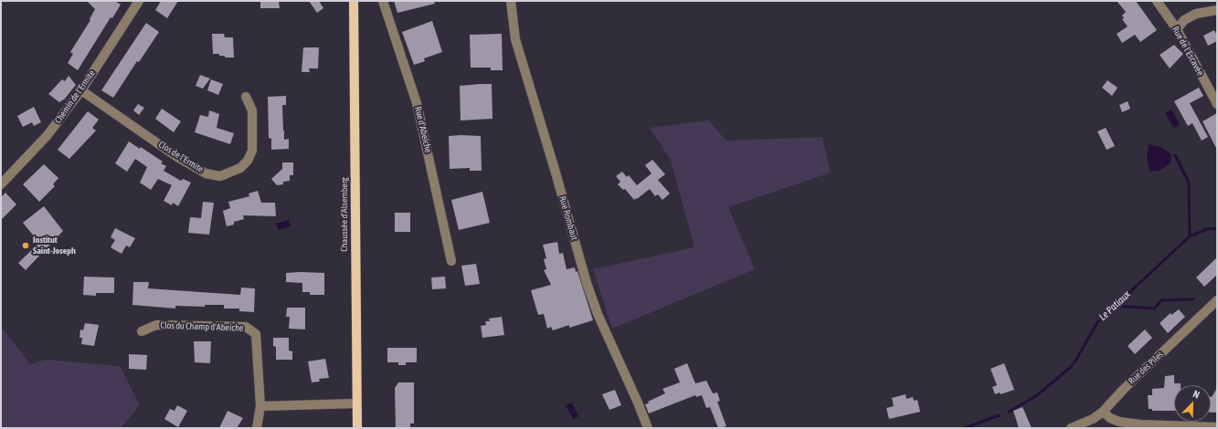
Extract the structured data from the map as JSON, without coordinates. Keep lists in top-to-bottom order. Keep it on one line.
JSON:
{"streets":{"main road":["Chaussée d'Alsemberg"],"street":["Rue de l'Escavée","Chemin de l'Ermite","Rue d'Abeiche","Clos de l'Ermite","Rue Rombaut","Clos du Champ d'Abeiche","Rue des Piles"]},"crossings":[["Chemin de l'Ermite","Clos de l'Ermite"]],"water":["Le Patiaux"],"places":["Institut Saint-Joseph"],"north":"top right"}
